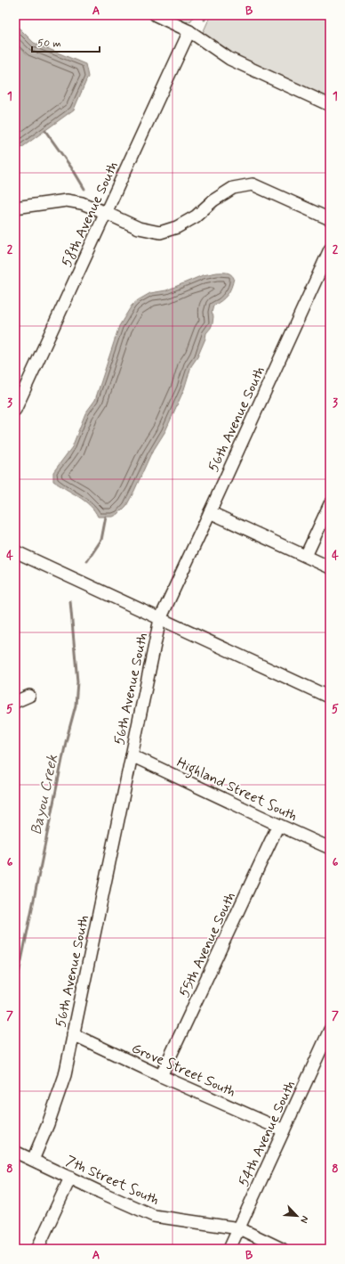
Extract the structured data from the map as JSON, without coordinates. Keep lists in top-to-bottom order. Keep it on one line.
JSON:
{"streets":{"street":["58th Avenue South","56th Avenue South","Highland Street South","55th Avenue South","Grove Street South","54th Avenue South","7th Street South"]},"crossings":[["56th Avenue South","Highland Street South"],["56th Avenue South","Grove Street South"],["56th Avenue South","7th Street South"],["Highland Street South","55th Avenue South"],["55th Avenue South","Grove Street South"],["Grove Street South","54th Avenue South"],["54th Avenue South","7th Street South"]],"water":["Bayou Creek"],"scale_bar":"50 m","north":"bottom right","grid":{"columns":["A","B"],"rows":["1","2","3","4","5","6","7","8"]}}
